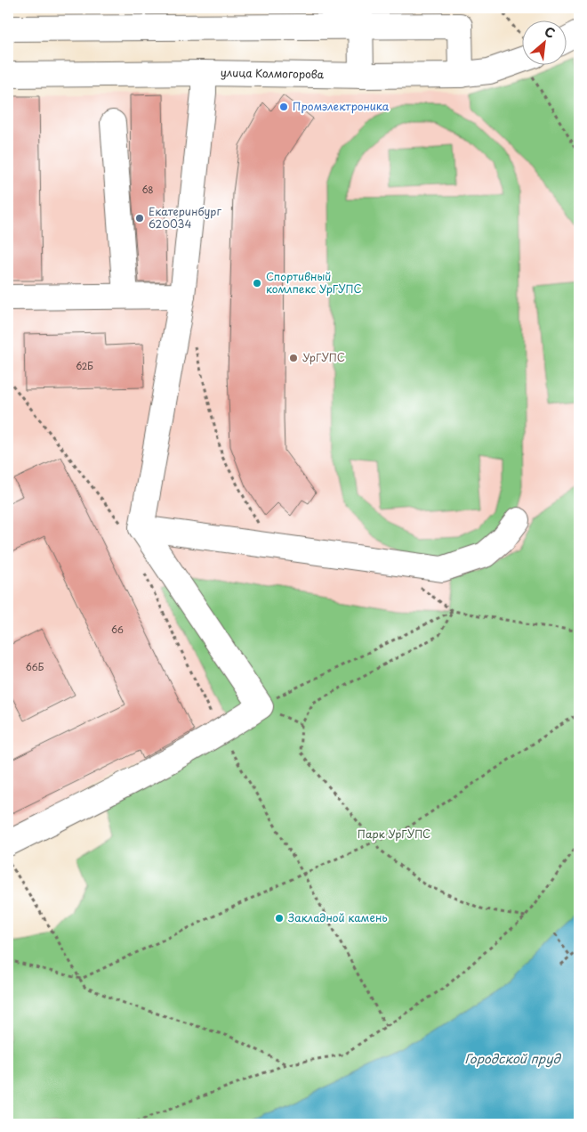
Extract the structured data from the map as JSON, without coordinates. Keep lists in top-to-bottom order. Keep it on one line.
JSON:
{"streets":{"street":["улица Колмогорова"]},"water":["Городской пруд"],"parks":["Парк УрГУПС"],"places":["Промэлектроника","Екатеринбург 620034","Спортивный комлпекс УрГУПС","УрГУПС","Закладной камень"],"house_numbers":["68","62Б","66","66Б"],"north":"top right"}
